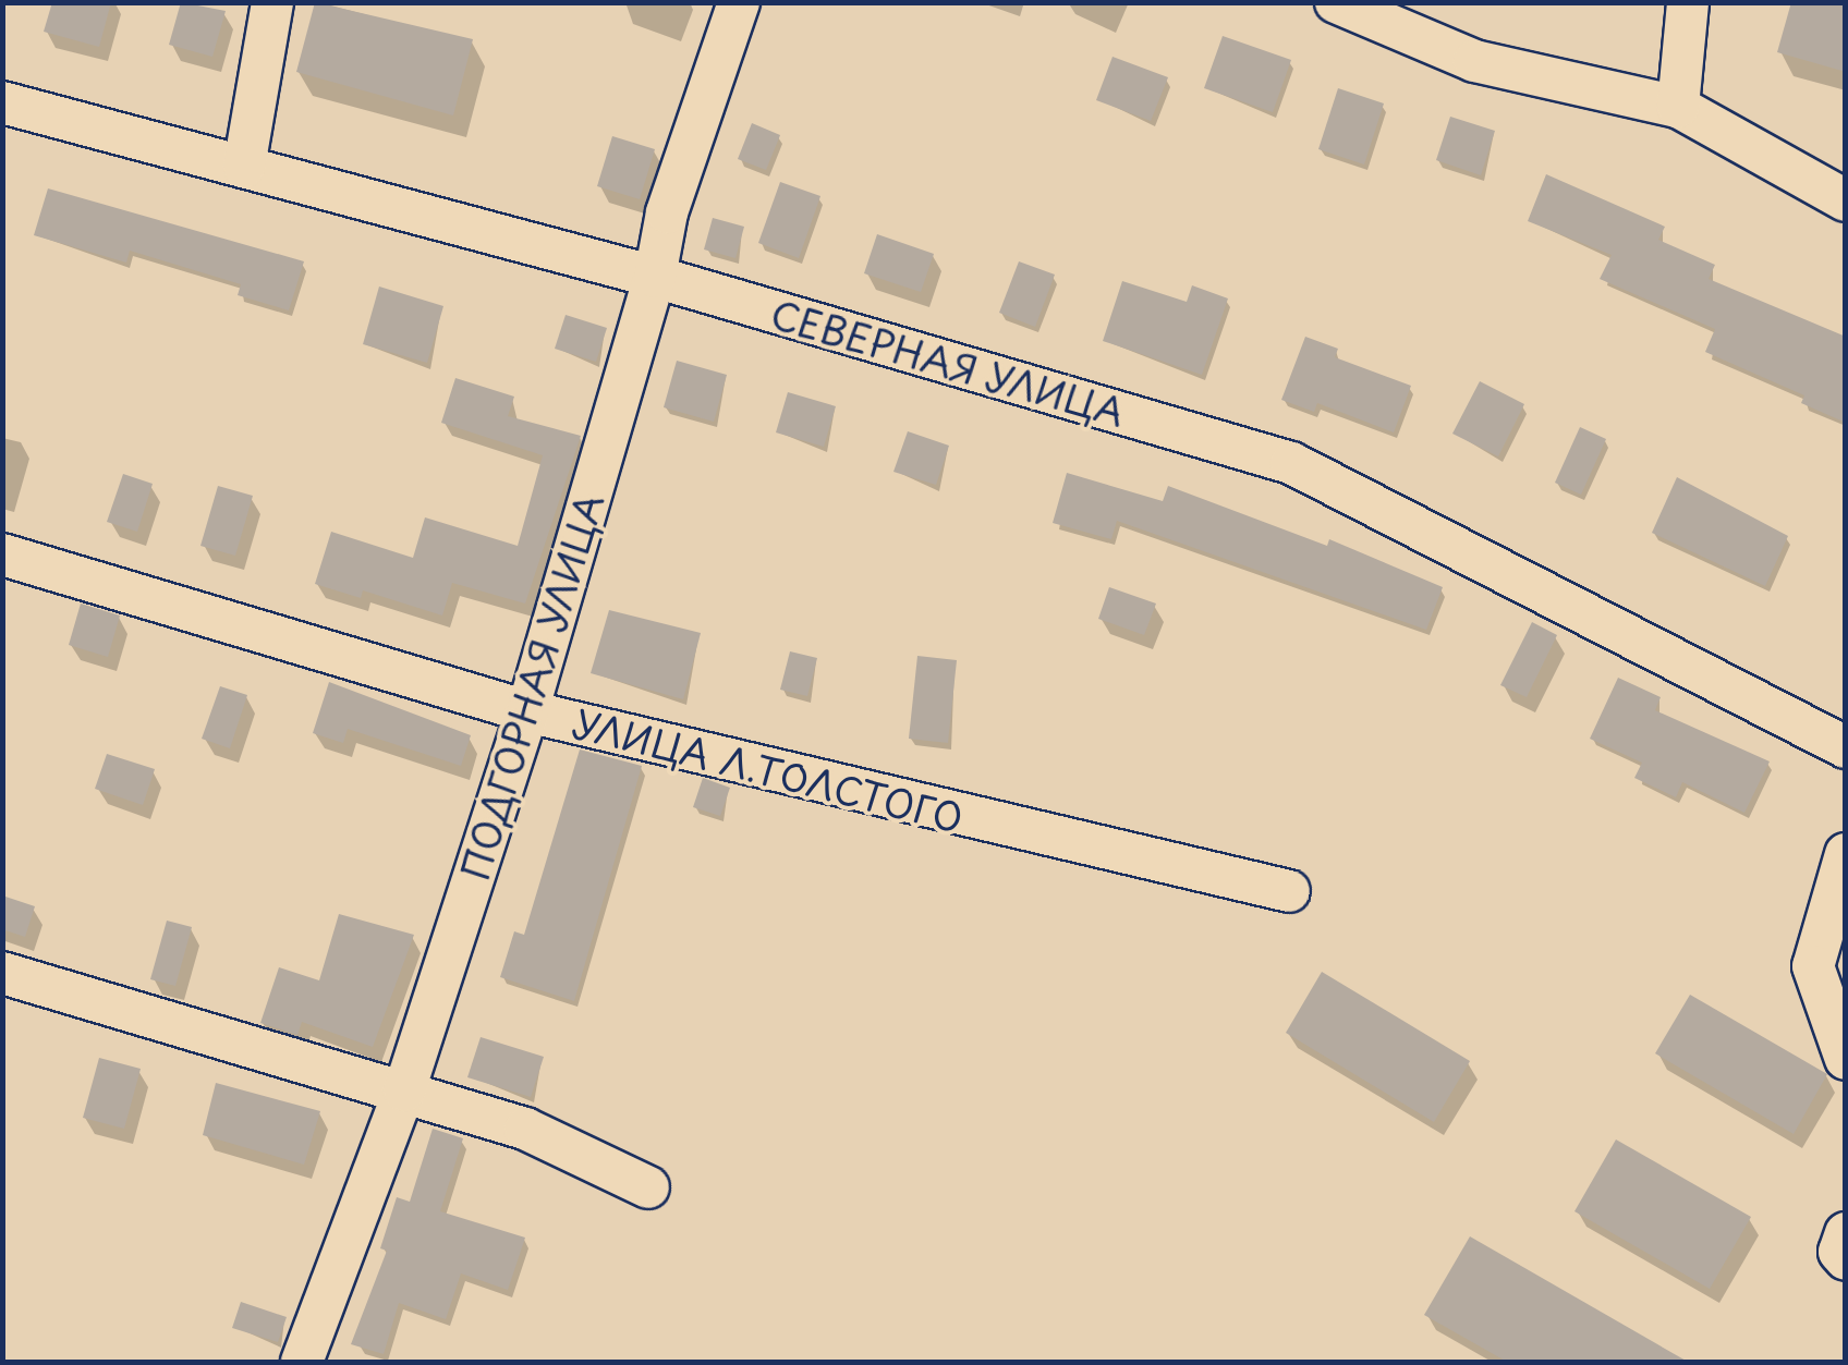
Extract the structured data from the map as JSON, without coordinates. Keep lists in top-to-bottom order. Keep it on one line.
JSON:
{"streets":{"street":["СЕВЕРНАЯ УЛИЦА","ПОДГОРНАЯ УЛИЦА","УЛИЦА Л.ТОЛСТОГО"]},"crossings":[["СЕВЕРНАЯ УЛИЦА","ПОДГОРНАЯ УЛИЦА"],["ПОДГОРНАЯ УЛИЦА","УЛИЦА Л.ТОЛСТОГО"]]}
